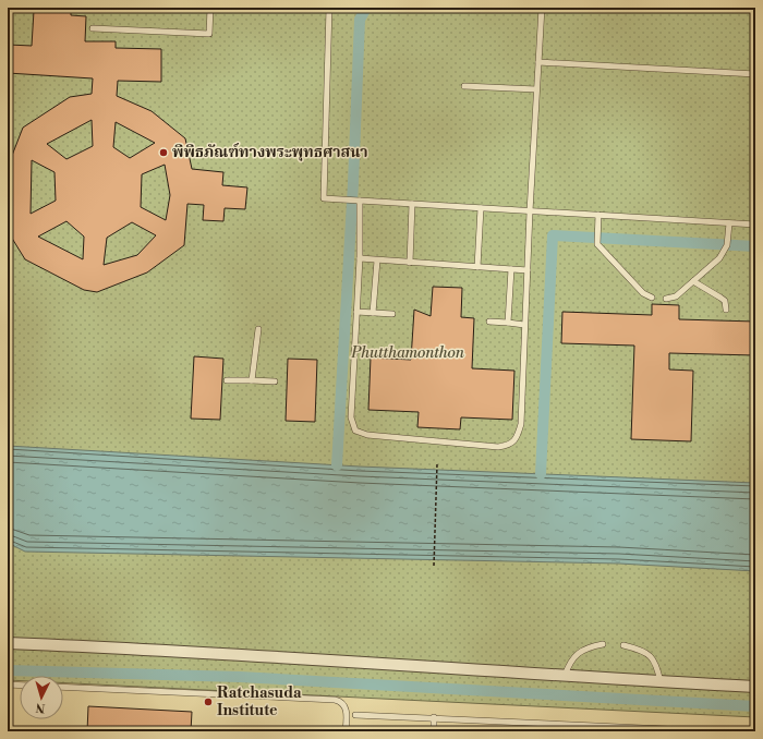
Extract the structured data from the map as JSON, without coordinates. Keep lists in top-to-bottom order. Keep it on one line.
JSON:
{"parks":["Phutthamonthon"],"places":["พิพิธภัณฑ์ทางพระพุทธศาสนา","Ratchasuda Institute"],"north":"bottom"}
